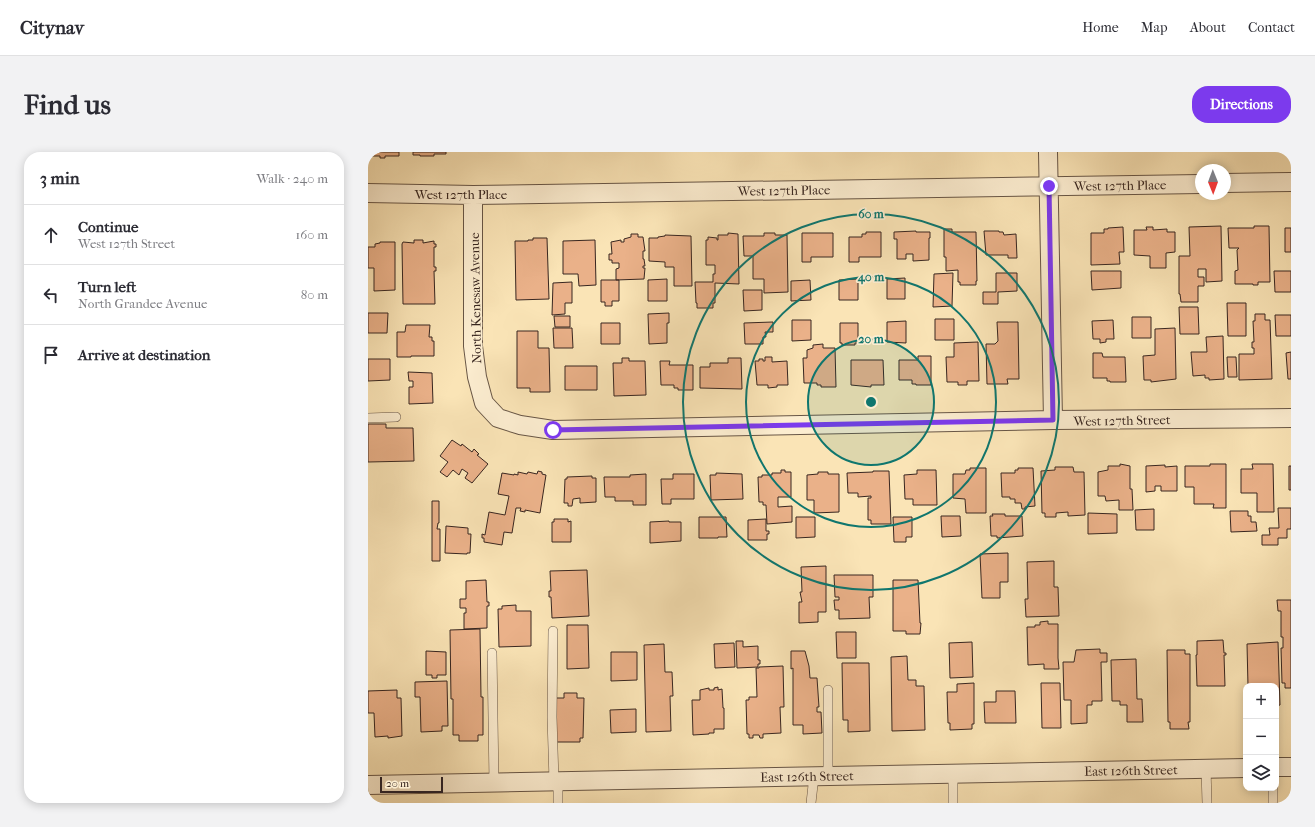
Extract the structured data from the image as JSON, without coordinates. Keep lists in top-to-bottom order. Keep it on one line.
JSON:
{"streets":{"street":["West 127th Place","North Kenesaw Avenue","West 127th Street","East 126th Street"]},"crossings":[["West 127th Place","North Kenesaw Avenue"],["North Kenesaw Avenue","West 127th Street"]],"scale_bar":"20 m","north":"bottom","page":{"header":"Citynav","nav":["Home","Map","About","Contact"],"buttons":"Directions","title":"Find us","heading":["3 min","Walk · 240 m"],"list":[["Continue","West 127th Street","160 m"],["Turn left","North Grandee Avenue","80 m"],"Arrive at destination"],"map_buttons":["+","−"],"scale":"20 m"},"rings":["60 m","40 m","20 m"]}
